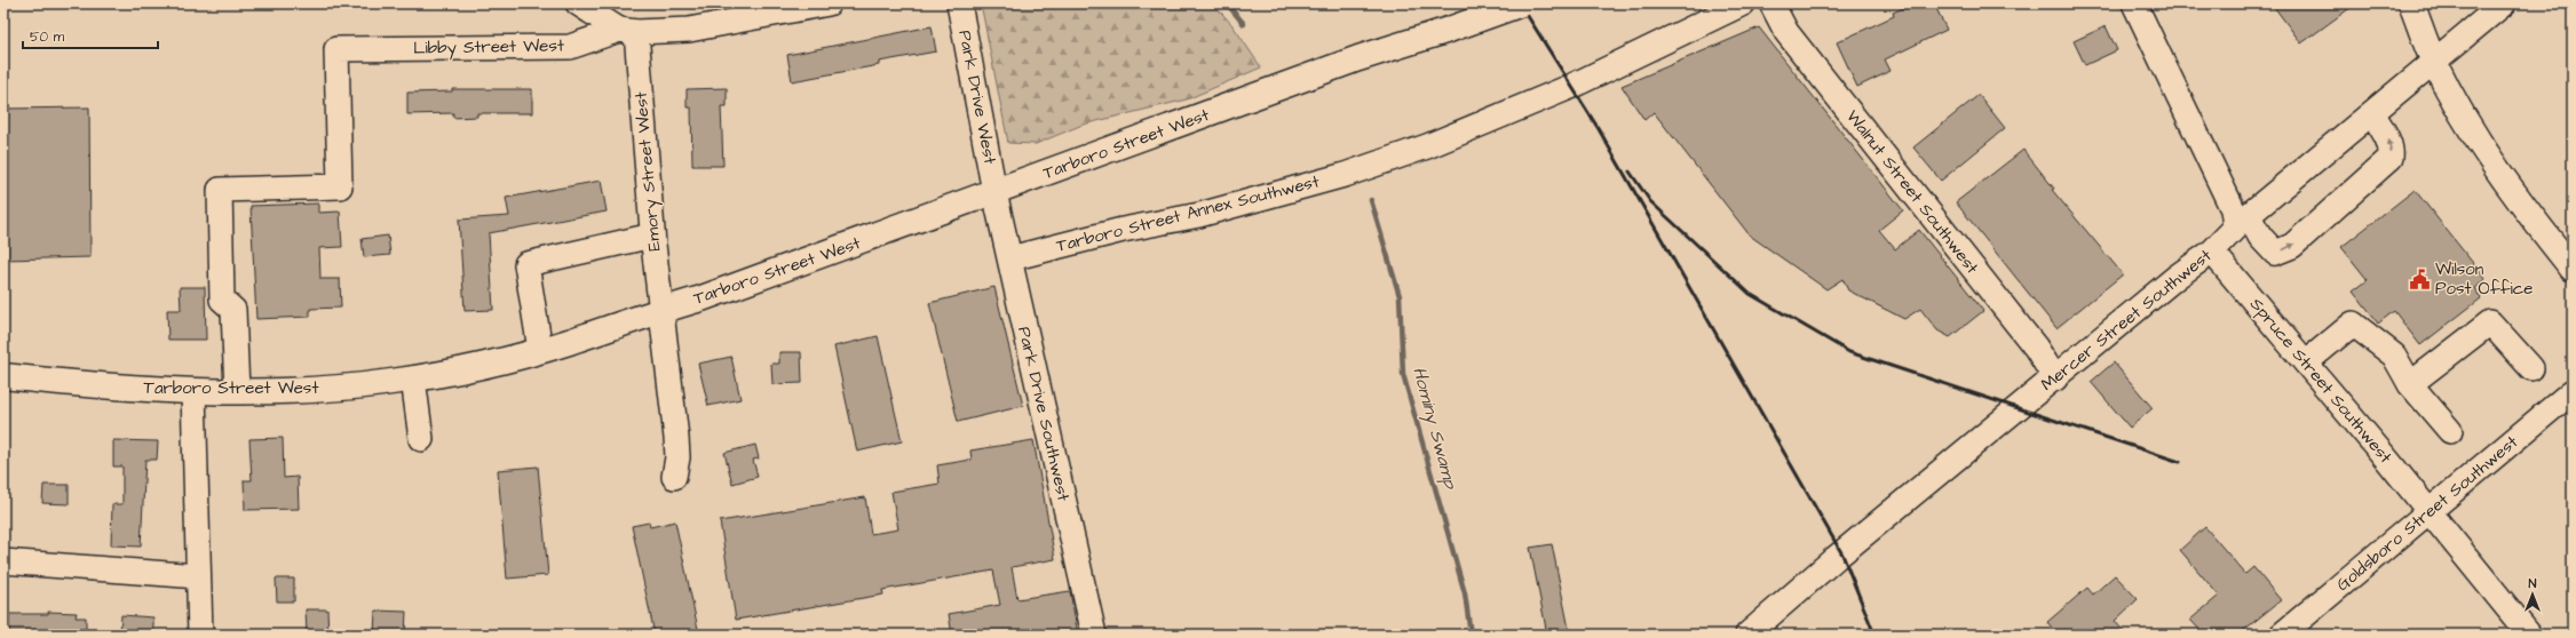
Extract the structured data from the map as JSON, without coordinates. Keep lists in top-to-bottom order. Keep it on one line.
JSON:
{"streets":{"main road":["Tarboro Street West"],"street":["Libby Street West","Park Drive West","Emory Street West","Walnut Street Southwest","Tarboro Street Annex Southwest","Mercer Street Southwest","Spruce Street Southwest","Park Drive Southwest","Goldsboro Street Southwest"]},"crossings":[["Libby Street West","Tarboro Street West"],["Libby Street West","Emory Street West"],["Park Drive West","Tarboro Street West"],["Park Drive West","Park Drive Southwest"],["Tarboro Street West","Emory Street West"],["Tarboro Street West","Park Drive Southwest"],["Walnut Street Southwest","Mercer Street Southwest"],["Tarboro Street Annex Southwest","Park Drive Southwest"],["Mercer Street Southwest","Spruce Street Southwest"],["Spruce Street Southwest","Goldsboro Street Southwest"]],"water":["Hominy Swamp"],"places":{"public building":["Wilson Post Office"]},"scale_bar":"50 m","north":"top"}
